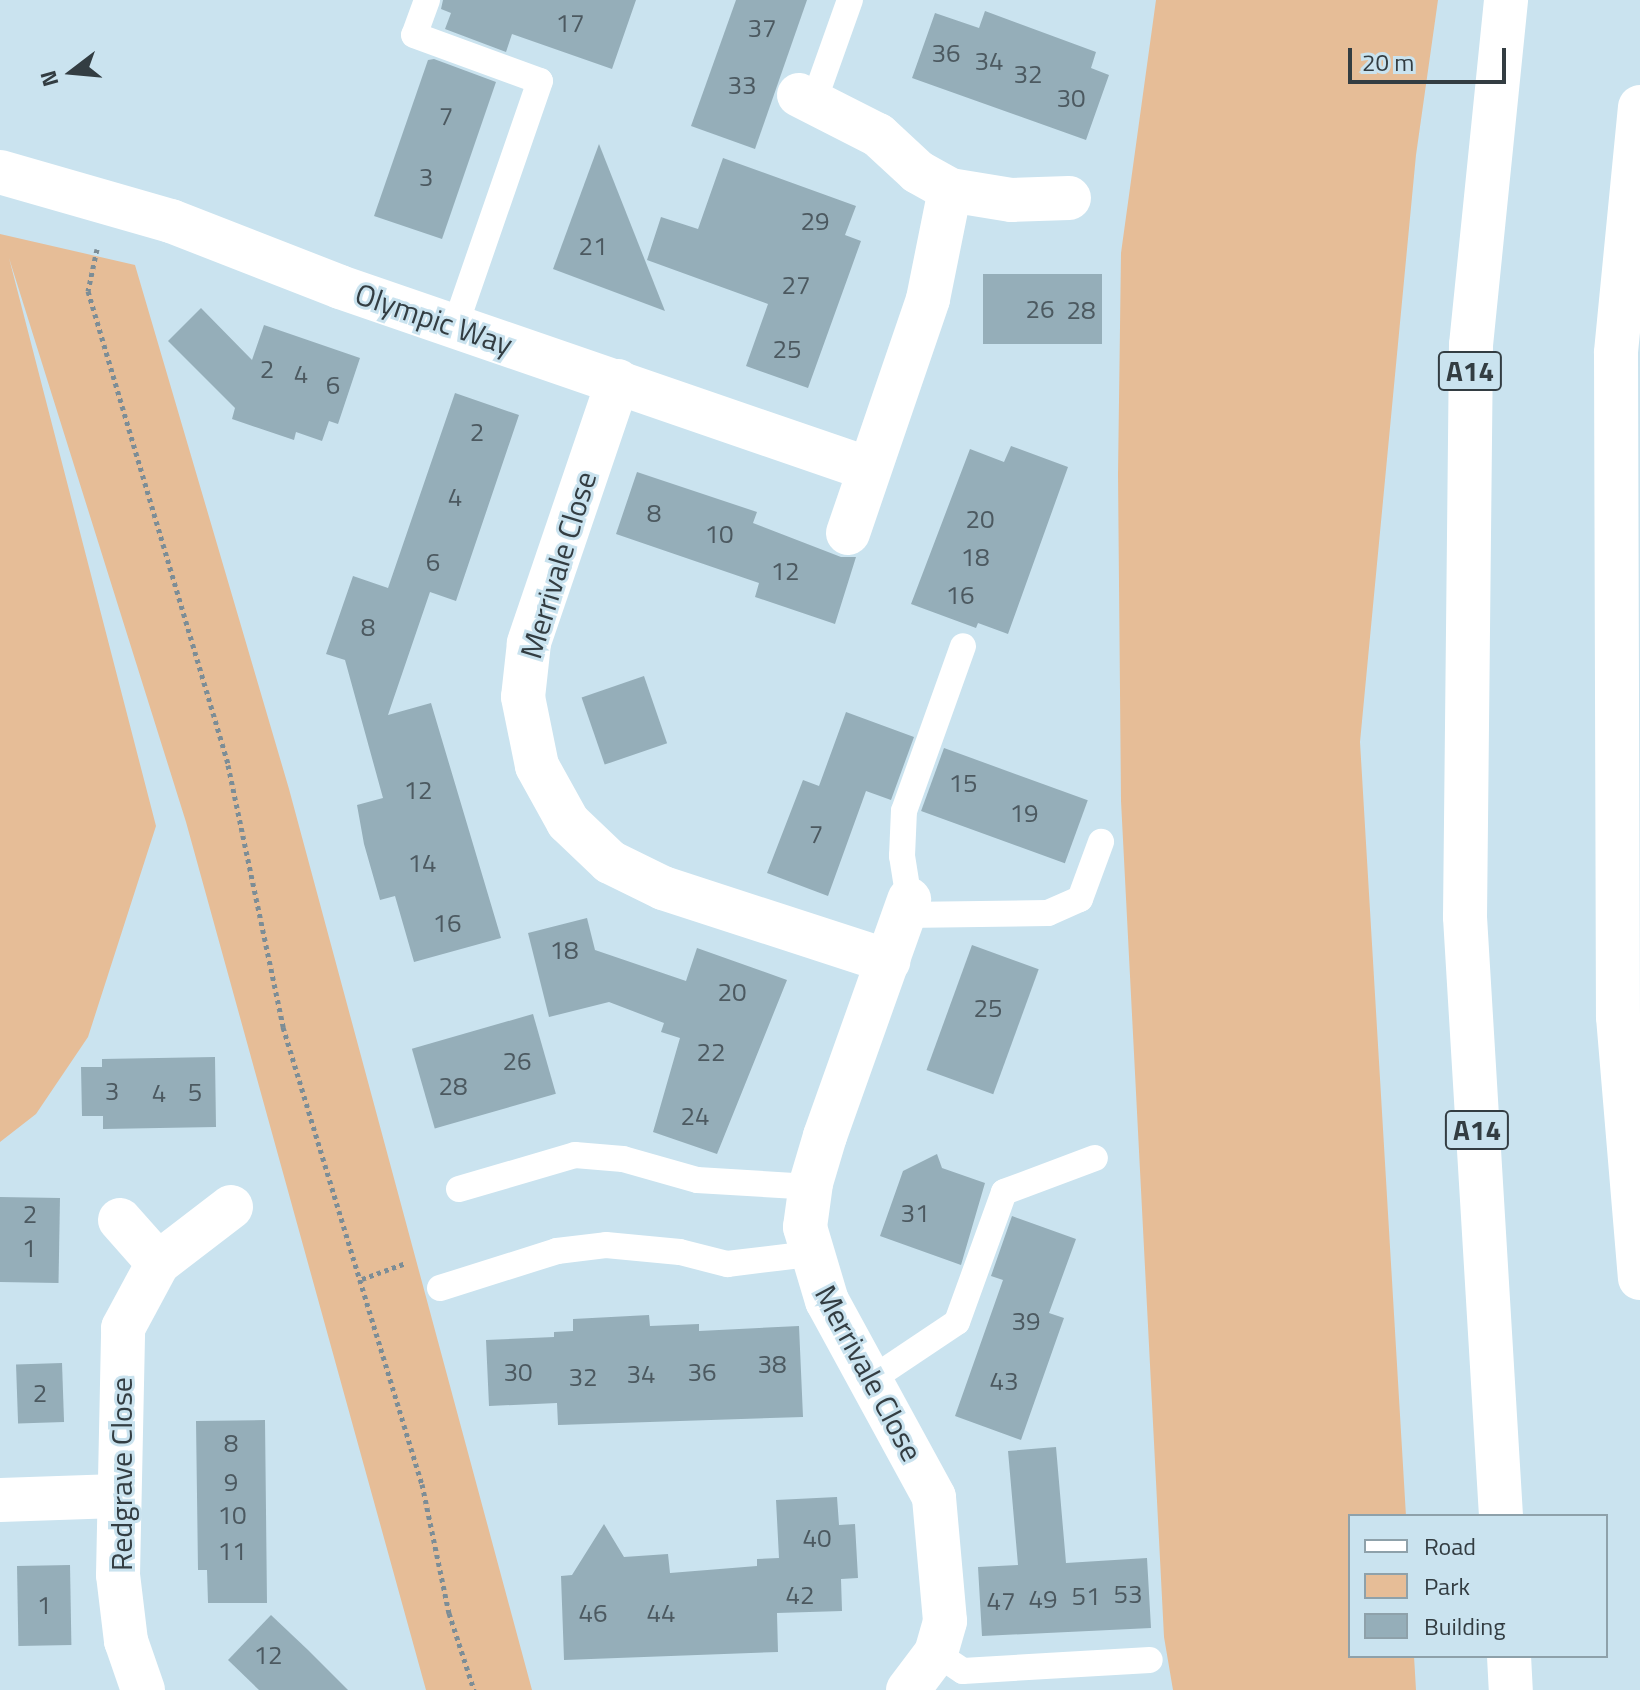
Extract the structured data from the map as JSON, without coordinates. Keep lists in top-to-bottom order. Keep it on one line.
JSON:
{"streets":{"main road":["Olympic Way","A14","Merrivale Close","Redgrave Close"]},"crossings":[["Olympic Way","Merrivale Close"]],"house_numbers":["17","37","36","34","32","33","30","7","3","29","21","27","26","28","25","2","4","6","2","4","8","20","10","18","6","12","16","8","15","12","19","7","14","16","18","20","25","22","26","28","3","5","4","24","31","2","1","39","38","30","36","34","32","43","2","8","9","10","40","11","53","42","51","49","47","1","46","44","12"],"legend":["Road","Park","Building"],"scale_bar":"20 m","north":"left"}
